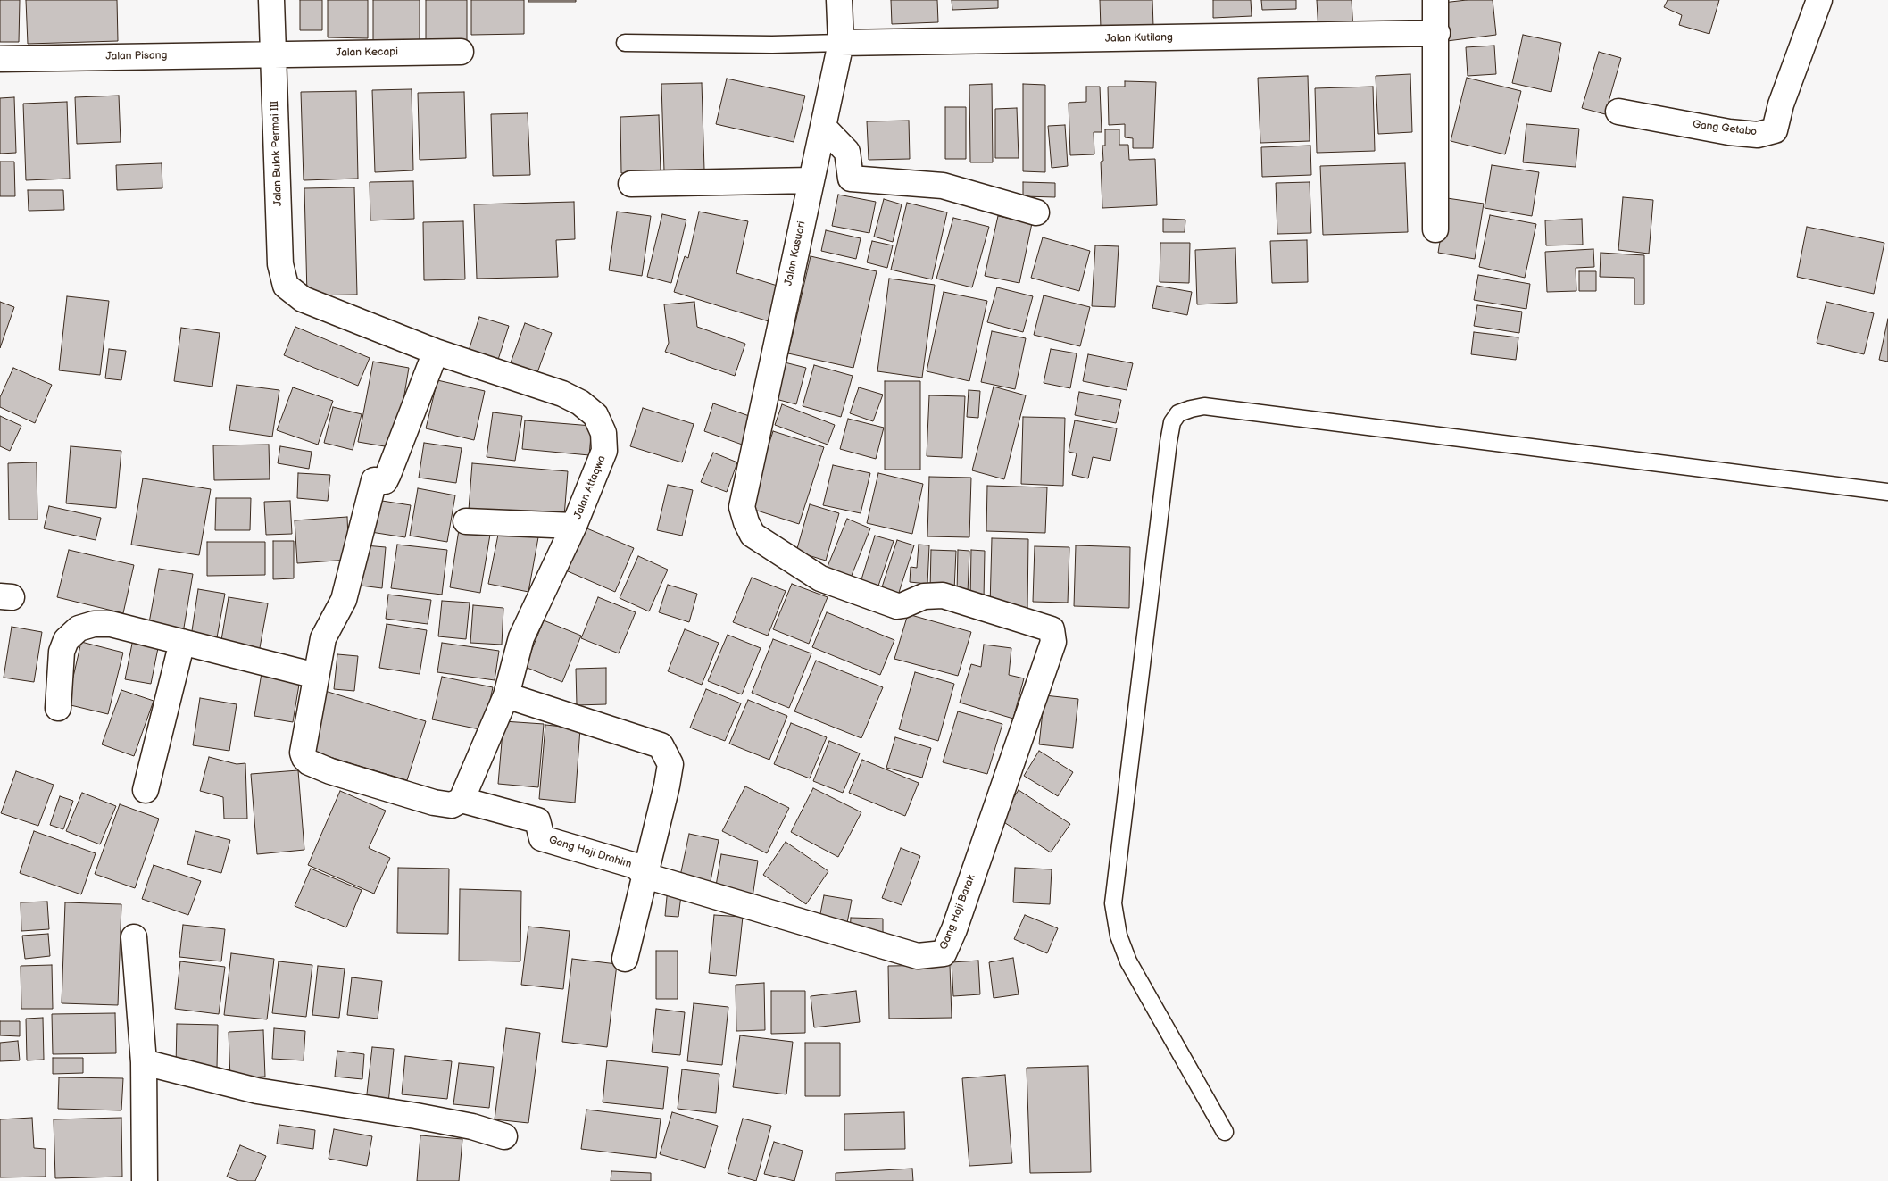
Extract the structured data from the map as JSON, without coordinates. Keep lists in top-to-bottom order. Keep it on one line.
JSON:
{"streets":{"street":["Jalan Kutilang","Jalan Kecapi","Jalan Pisang","Gang Getabo","Jalan Bulak Permai III","Jalan Kasuari","Jalan Attaqwa","Gang Haji Drahim","Gang Haji Barak"]},"crossings":[["Jalan Kutilang","Jalan Kasuari"],["Jalan Kecapi","Jalan Pisang"],["Jalan Kecapi","Jalan Bulak Permai III"],["Jalan Pisang","Jalan Bulak Permai III"],["Jalan Bulak Permai III","Jalan Attaqwa"],["Jalan Kasuari","Gang Haji Barak"],["Jalan Attaqwa","Gang Haji Drahim"],["Gang Haji Drahim","Gang Haji Barak"]]}
